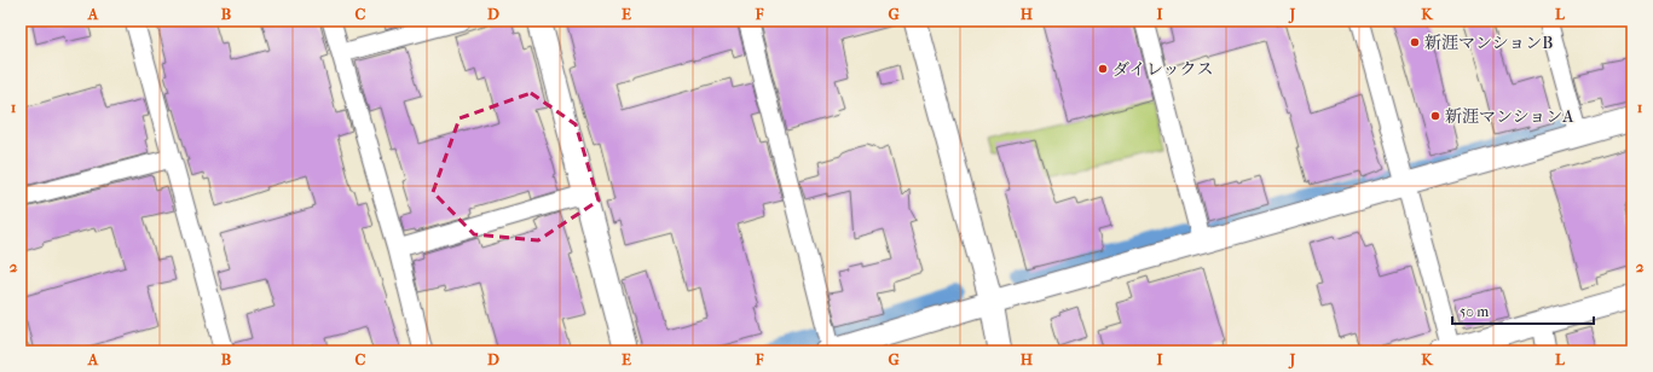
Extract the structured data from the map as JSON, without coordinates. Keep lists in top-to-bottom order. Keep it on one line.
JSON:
{"places":["新涯マンションB","ダイレックス","新涯マンションA"],"scale_bar":"50 m","grid":{"columns":["A","B","C","D","E","F","G","H","I","J","K","L"],"rows":["1","2"]}}
